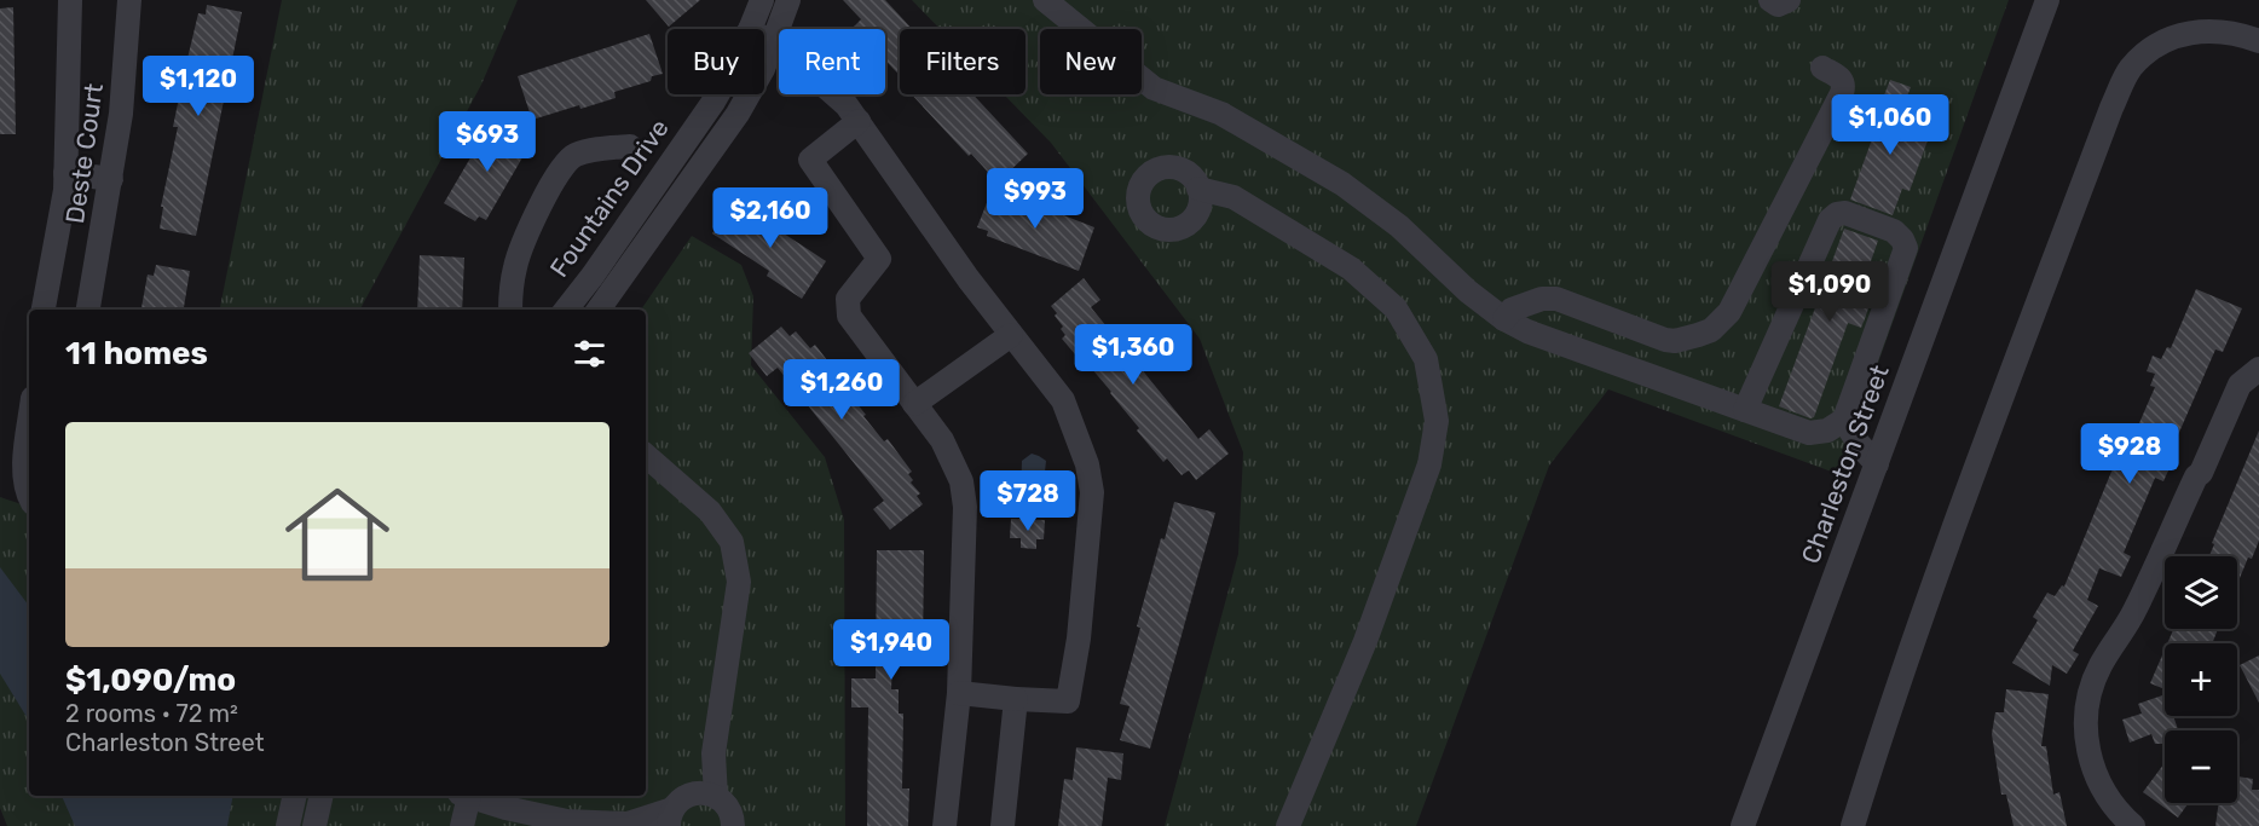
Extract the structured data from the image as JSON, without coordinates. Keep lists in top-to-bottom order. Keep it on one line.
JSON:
{"streets":{"street":["Deste Court","Fountains Drive","Charleston Street"]},"page":{"chip":["Buy","Rent","Filters","New"],"price":["$1,120","$1,060","$693","$993","$2,160","$1,090","$1,360","$1,260","$928","$728","$1,940"],"heading":"11 homes","list":[{"name":"$1,090/mo","note":"2 rooms · 72 m² · Charleston Street"}],"map_buttons":["+","−"]}}
